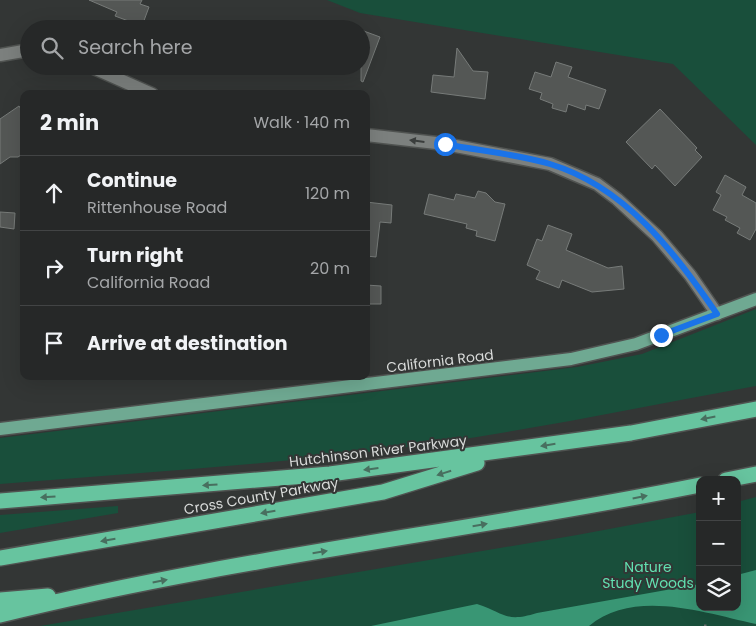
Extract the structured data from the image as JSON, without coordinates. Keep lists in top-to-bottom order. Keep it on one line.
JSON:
{"streets":{"highway":["Hutchinson River Parkway","Cross County Parkway"],"main road":["California Road"]},"crossings":[["Hutchinson River Parkway","Cross County Parkway"]],"parks":["Nature Study Woods"],"page":{"search":"Search here","heading":["2 min","Walk · 140 m"],"list":[["Continue","Rittenhouse Road","120 m"],["Turn right","California Road","20 m"],"Arrive at destination"],"map_buttons":["+","−"]}}
